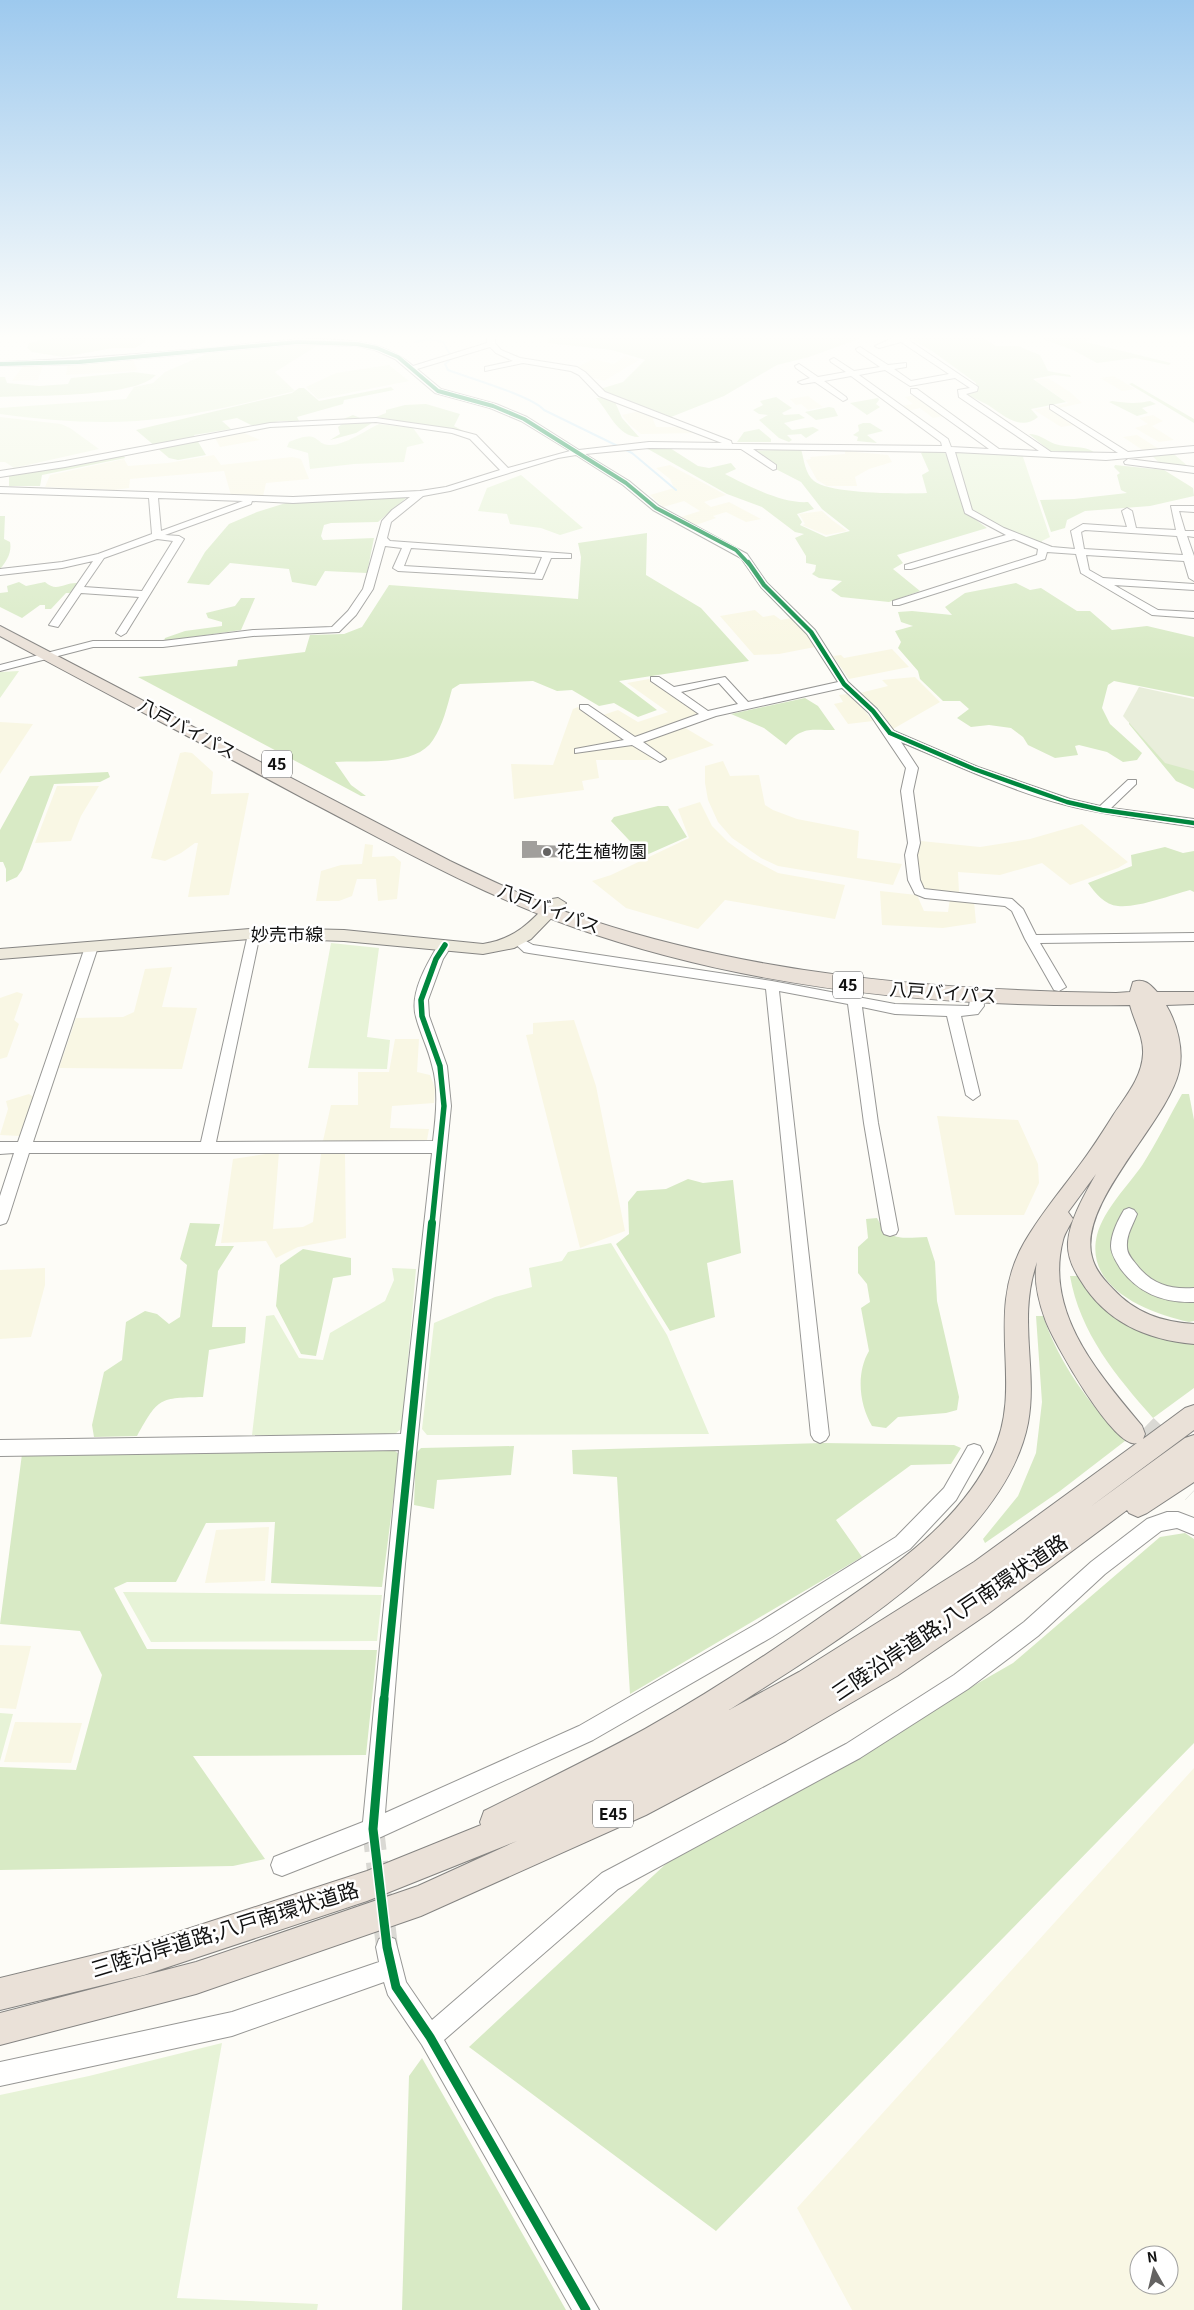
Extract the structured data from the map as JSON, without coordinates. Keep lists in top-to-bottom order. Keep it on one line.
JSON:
{"streets":{"highway":["八戸バイパス","45","三陸沿岸道路;八戸南環状道路","E45"],"main road":["妙売市線"]},"crossings":[["八戸バイパス","45"],["八戸バイパス","妙売市線"],["三陸沿岸道路;八戸南環状道路","E45"]],"places":["花生植物園"],"north":"top"}
